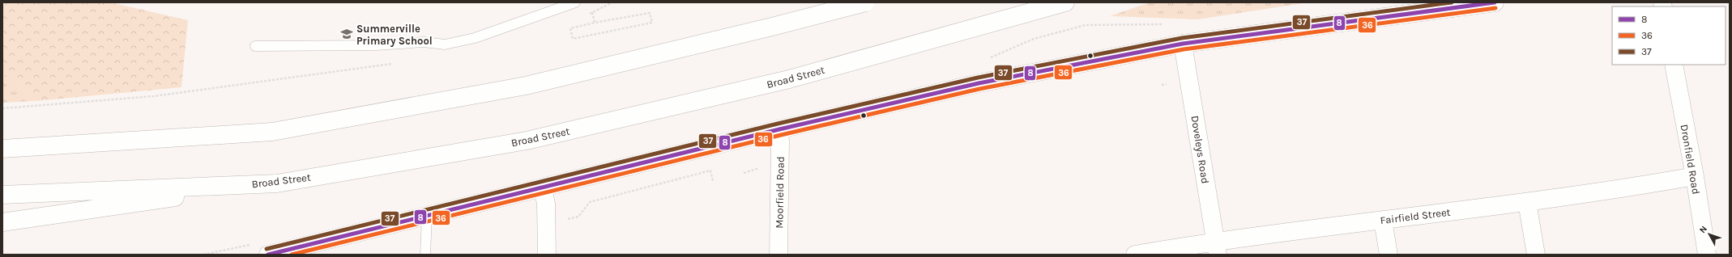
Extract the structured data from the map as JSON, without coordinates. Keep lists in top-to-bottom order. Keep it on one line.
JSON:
{"streets":{"main road":["Broad Street","Doveleys Road","Dronfield Road","Moorfield Road","Fairfield Street"]},"crossings":[["Doveleys Road","Fairfield Street"],["Dronfield Road","Fairfield Street"]],"places":{"school or university":["Summerville Primary School"]},"lines":["transit line 8","transit line 37","transit line 36"],"legend":["8","36","37"],"north":"top left"}
